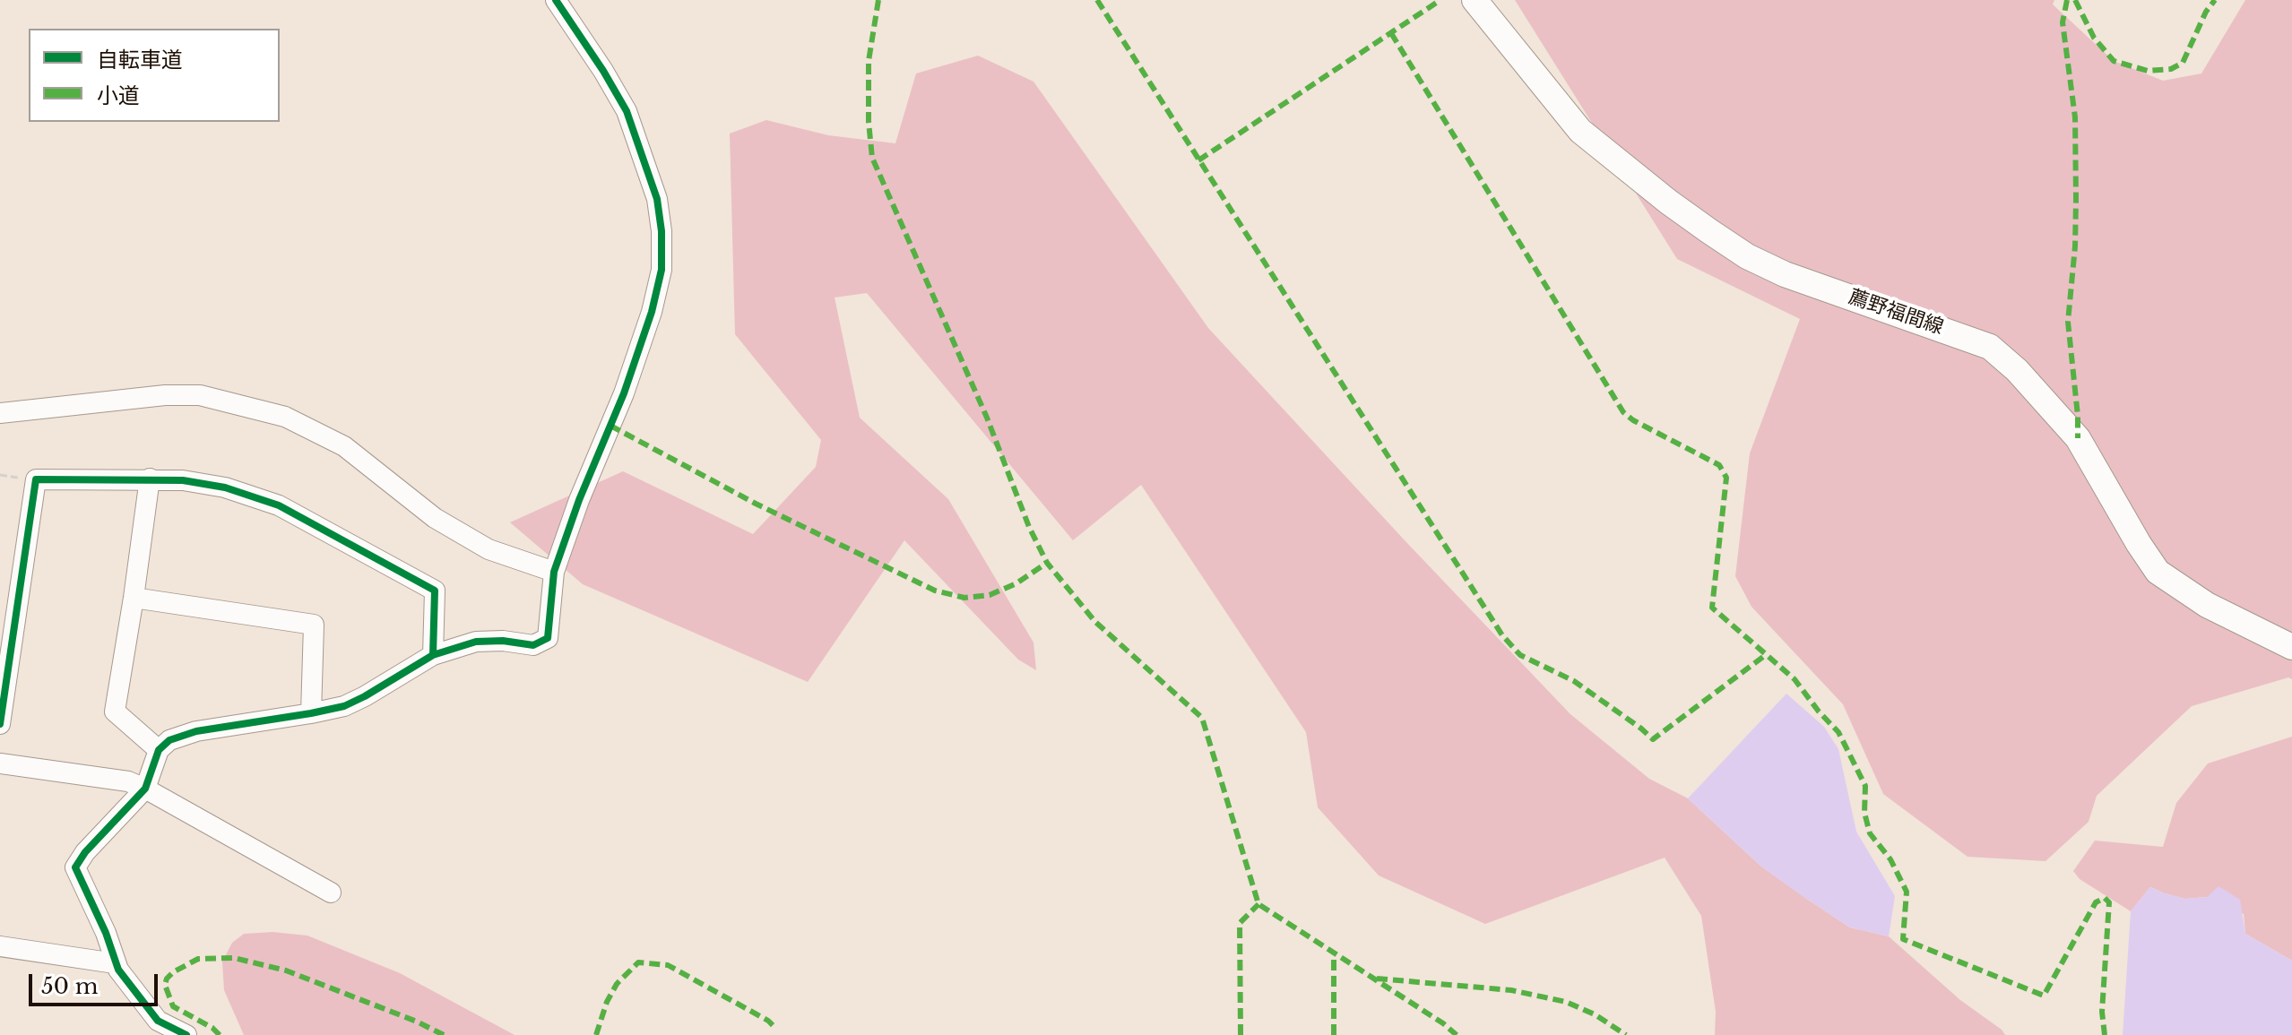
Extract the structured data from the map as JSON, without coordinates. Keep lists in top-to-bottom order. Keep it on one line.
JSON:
{"streets":{"main road":["薦野福間線"]},"legend":["自転車道","小道"],"scale_bar":"50 m"}
